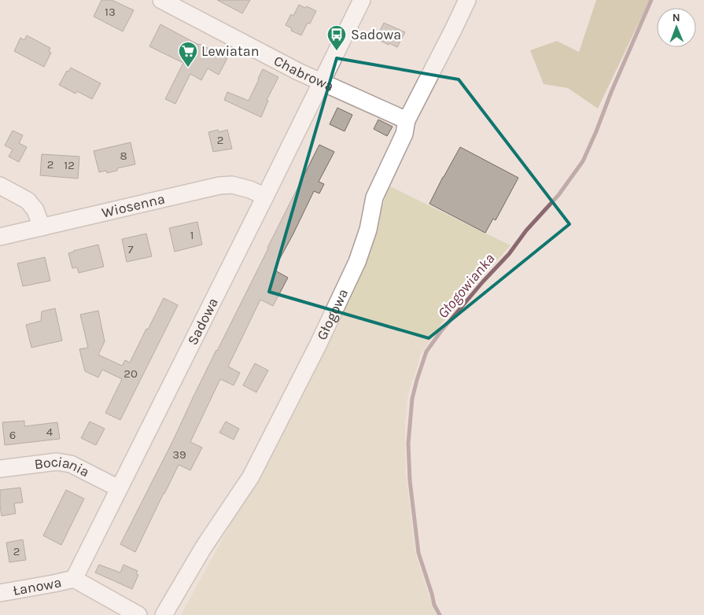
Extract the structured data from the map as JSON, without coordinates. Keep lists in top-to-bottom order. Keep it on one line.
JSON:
{"streets":{"street":["Chabrowa","Wiosenna","Głogowa","Sadowa","Bociania","Łanowa"]},"crossings":[["Chabrowa","Głogowa"],["Chabrowa","Sadowa"],["Wiosenna","Sadowa"],["Sadowa","Bociania"],["Sadowa","Łanowa"]],"water":["Głogowianka"],"places":{"bus stop":["Sadowa"],"supermarket":["Lewiatan"]},"house_numbers":["13","2","8","2","12","1","7","20","4","6","39","2"],"north":"top"}
